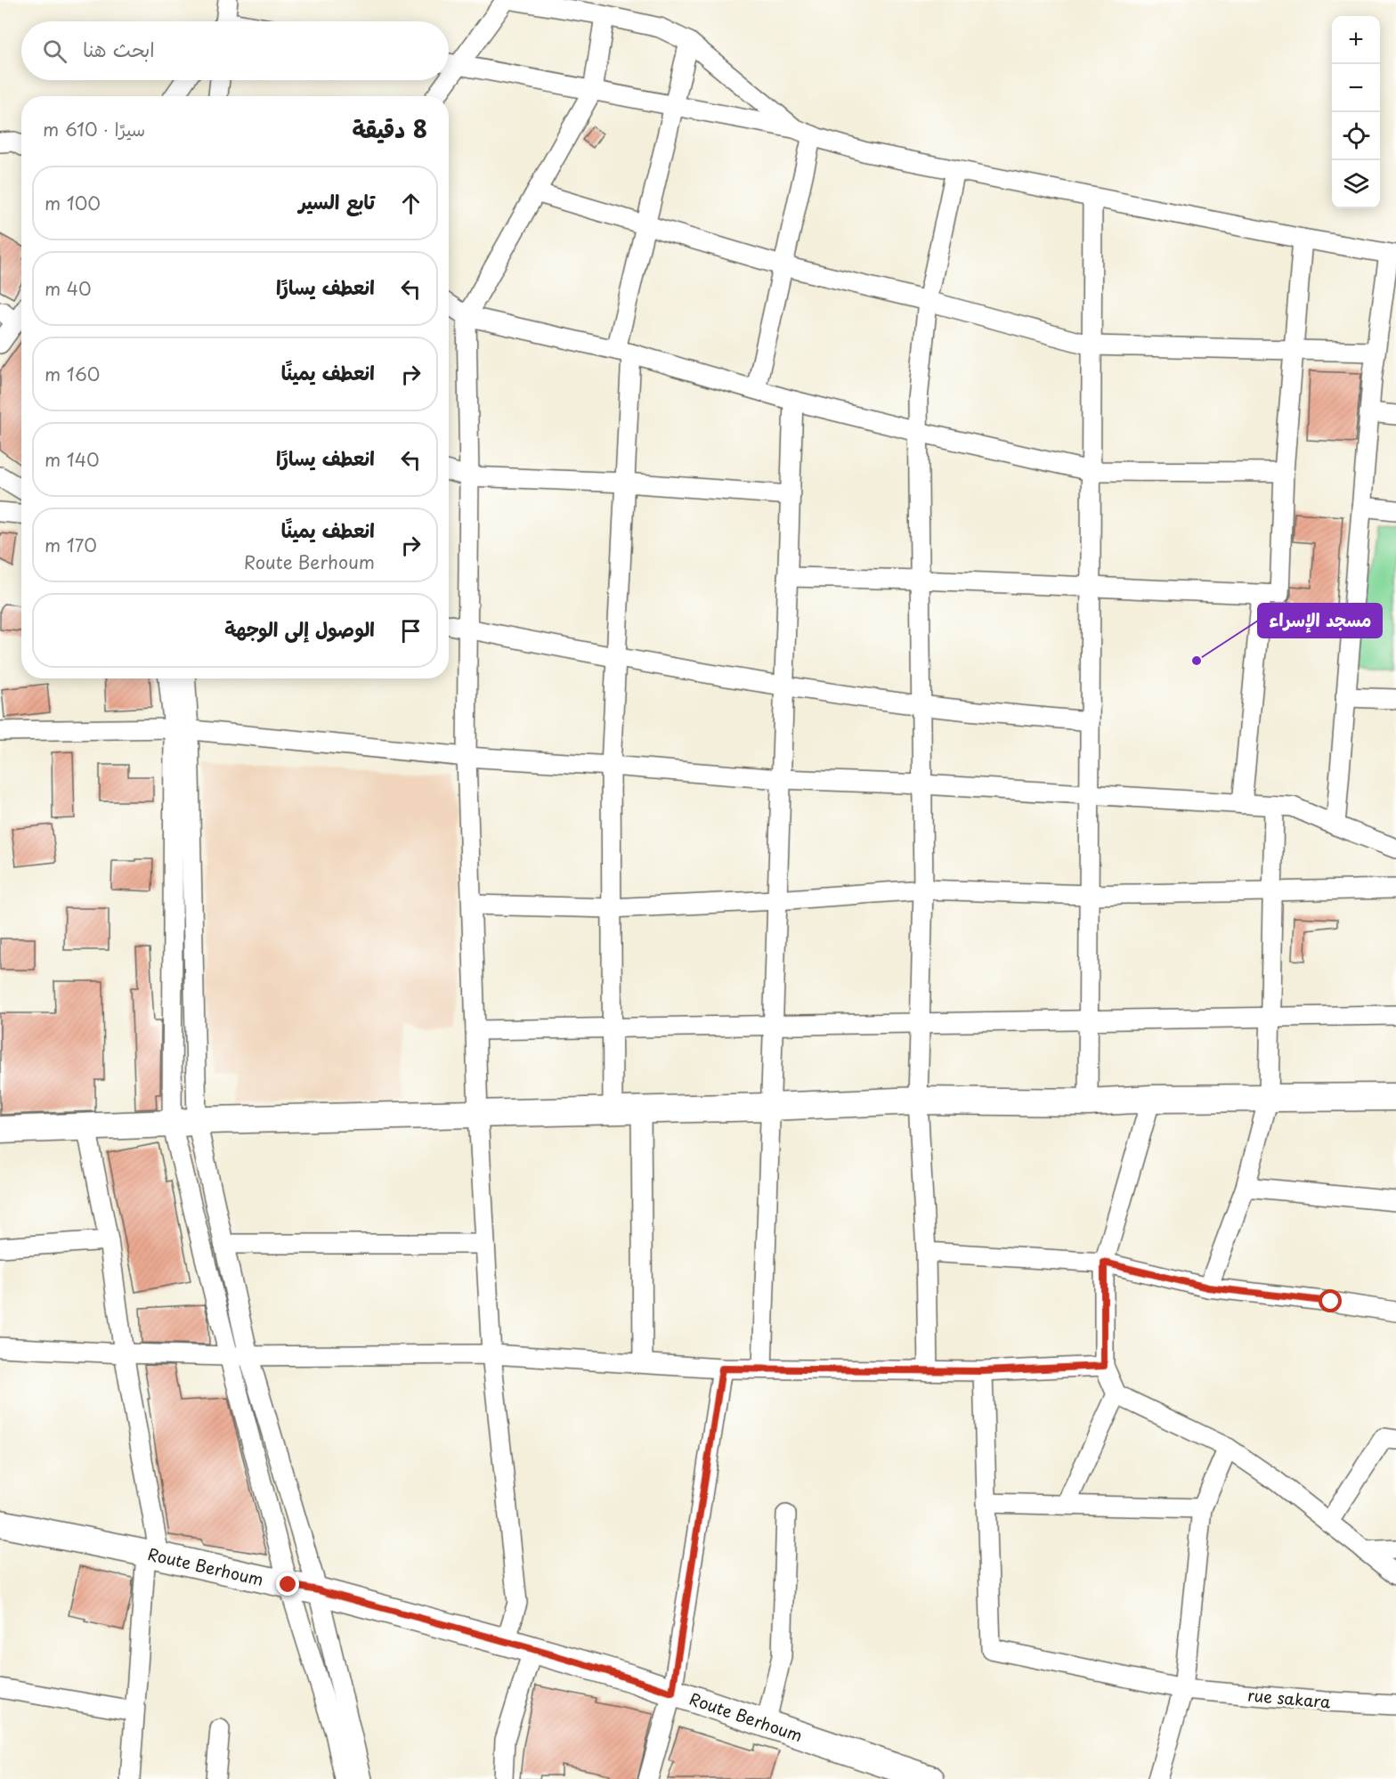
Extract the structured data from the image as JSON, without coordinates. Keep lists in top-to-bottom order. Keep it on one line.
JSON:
{"streets":{"street":["Route Berhoum","rue sakara"]},"places":["مسجد الإسراء"],"page":{"map_buttons":["+","−"],"search":"ابحث هنا","heading":["8 دقيقة","سيرًا · 610 m"],"list":[["تابع السير","100 m"],["انعطف يسارًا","40 m"],["انعطف يمينًا","160 m"],["انعطف يسارًا","140 m"],["انعطف يمينًا","Route Berhoum","170 m"],"الوصول إلى الوجهة"]}}
